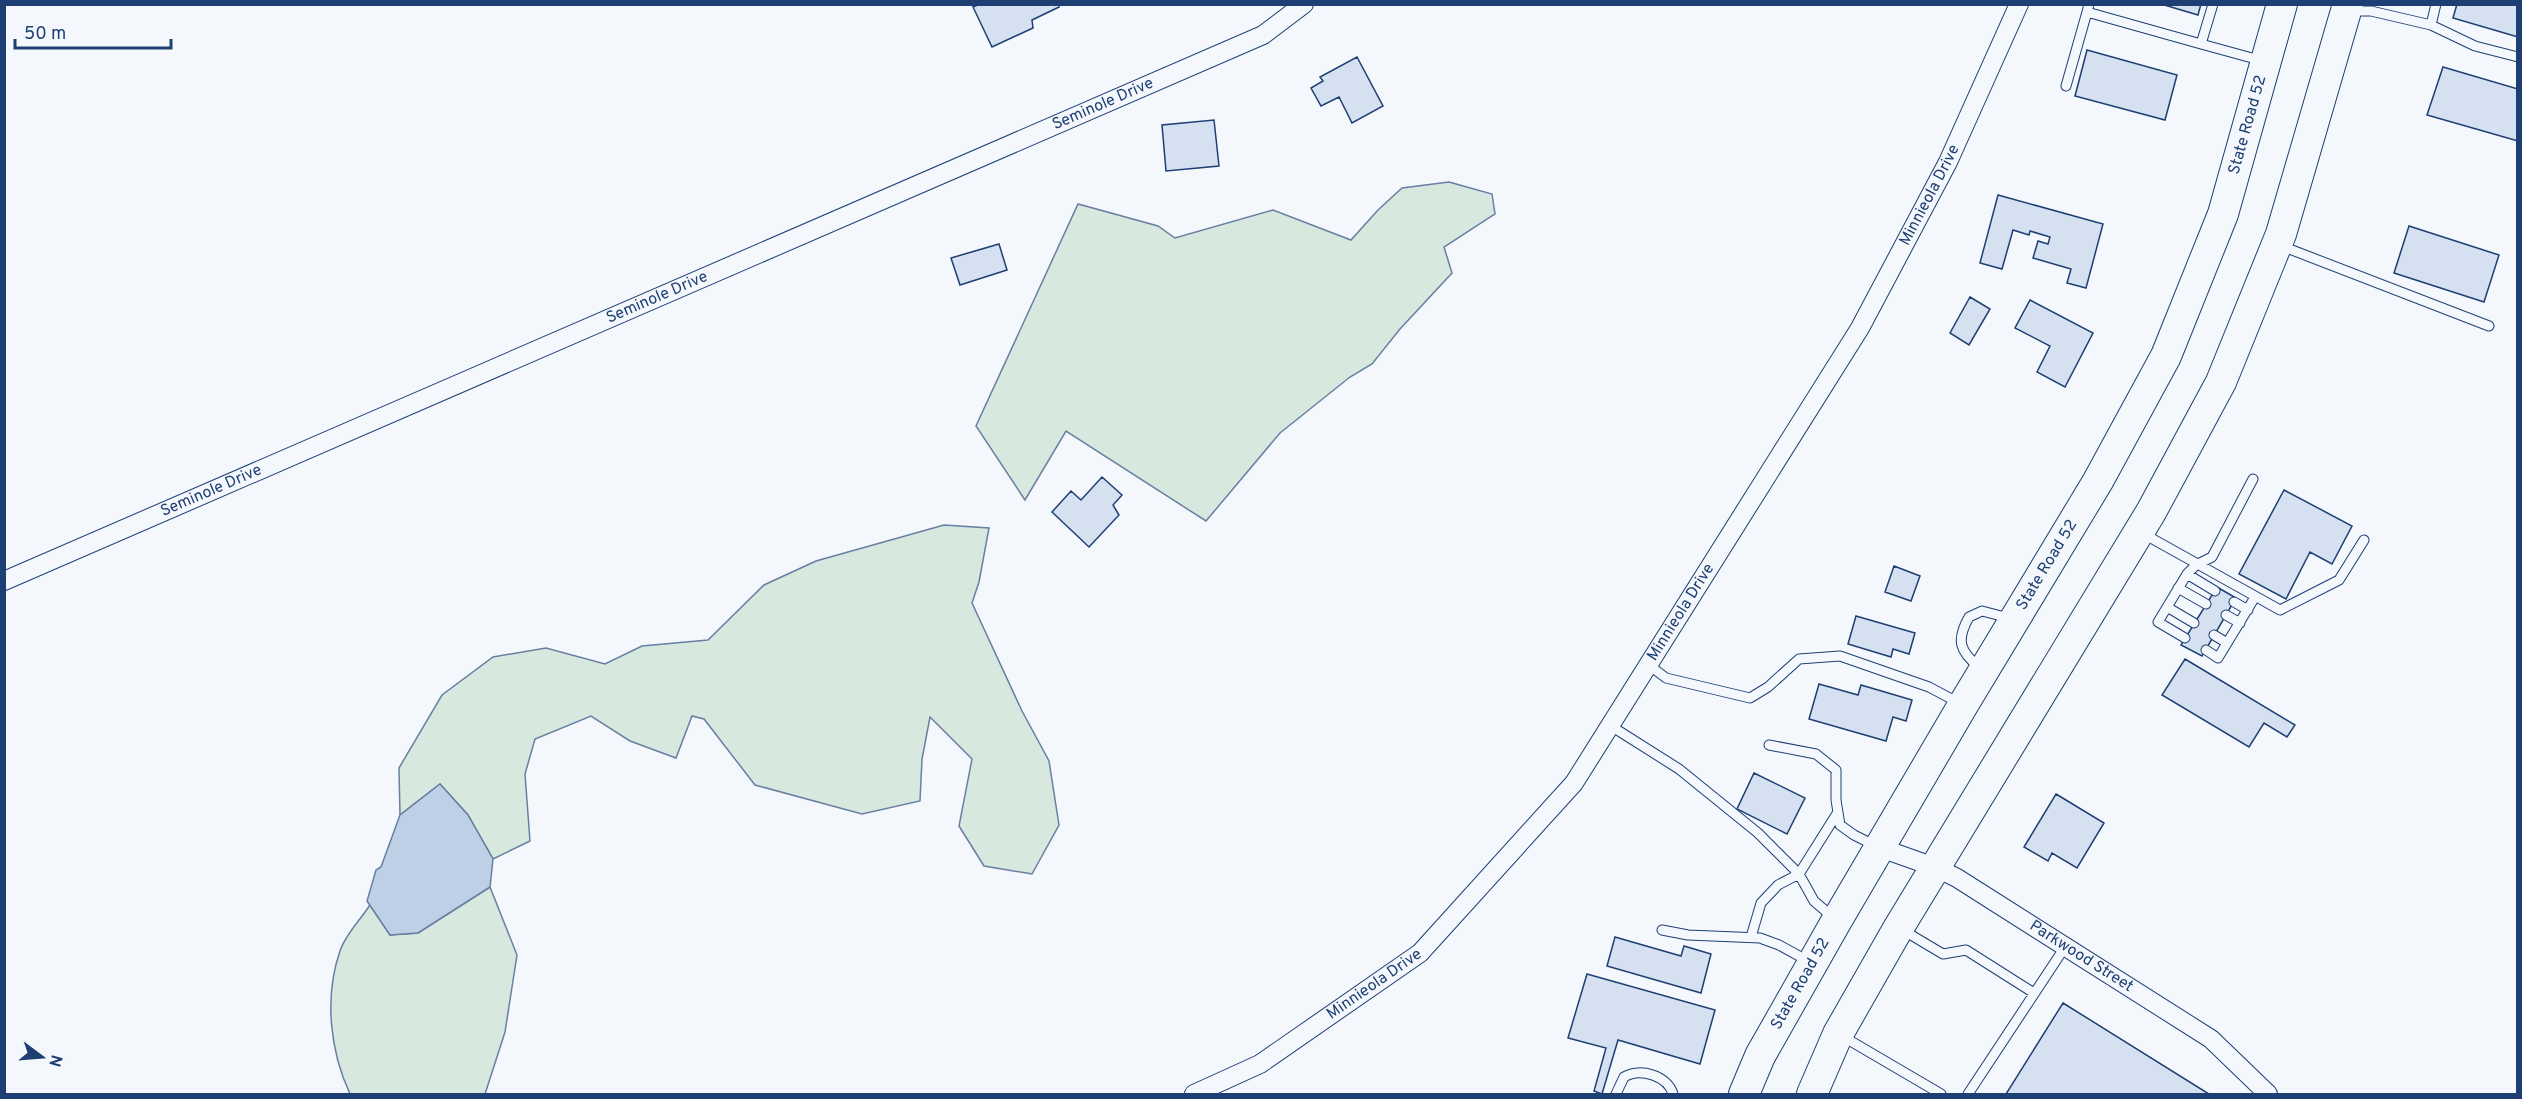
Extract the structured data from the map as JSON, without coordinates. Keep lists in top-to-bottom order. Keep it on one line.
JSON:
{"streets":{"main road":["State Road 52"],"street":["Seminole Drive","Minnieola Drive","Parkwood Street"]},"crossings":[["State Road 52","Parkwood Street"]],"scale_bar":"50 m","north":"right"}
